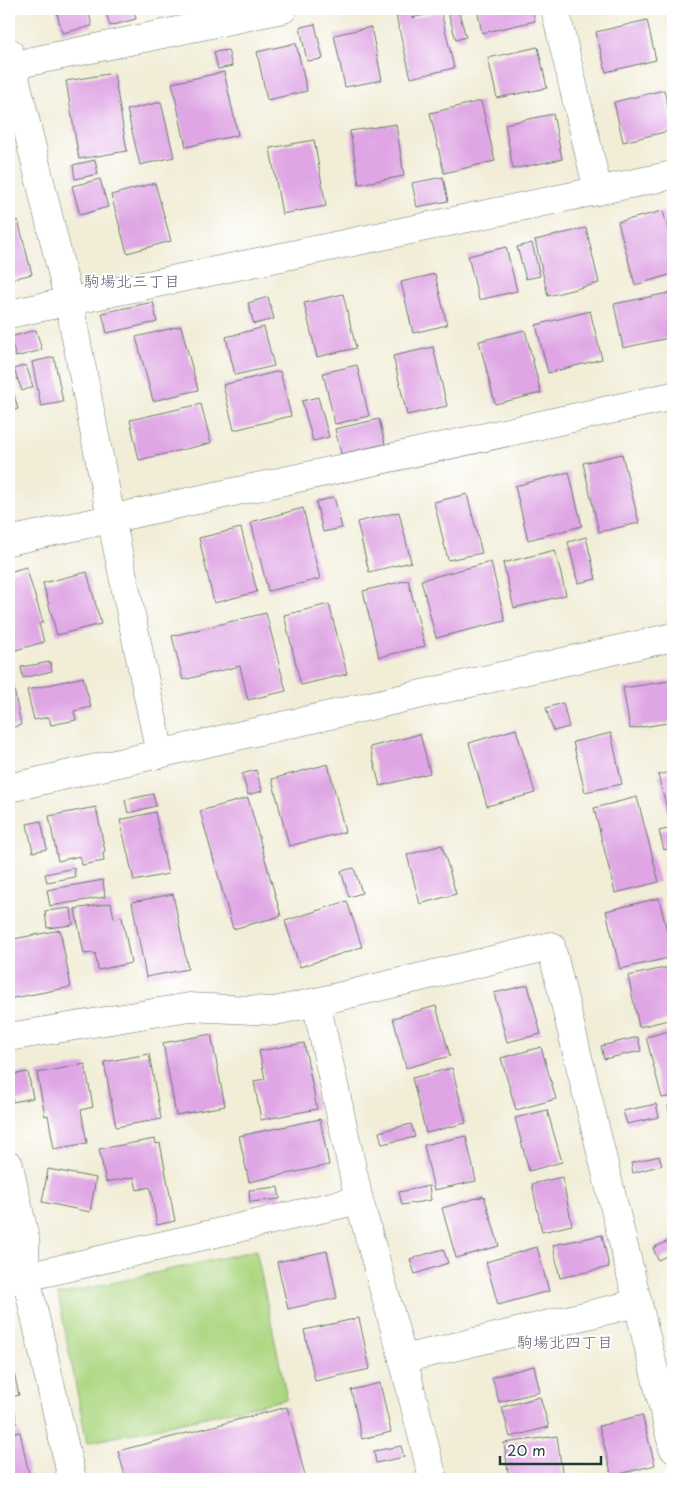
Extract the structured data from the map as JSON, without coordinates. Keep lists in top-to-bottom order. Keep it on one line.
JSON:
{"districts":["駒場北三丁目","駒場北四丁目"],"scale_bar":"20 m"}
